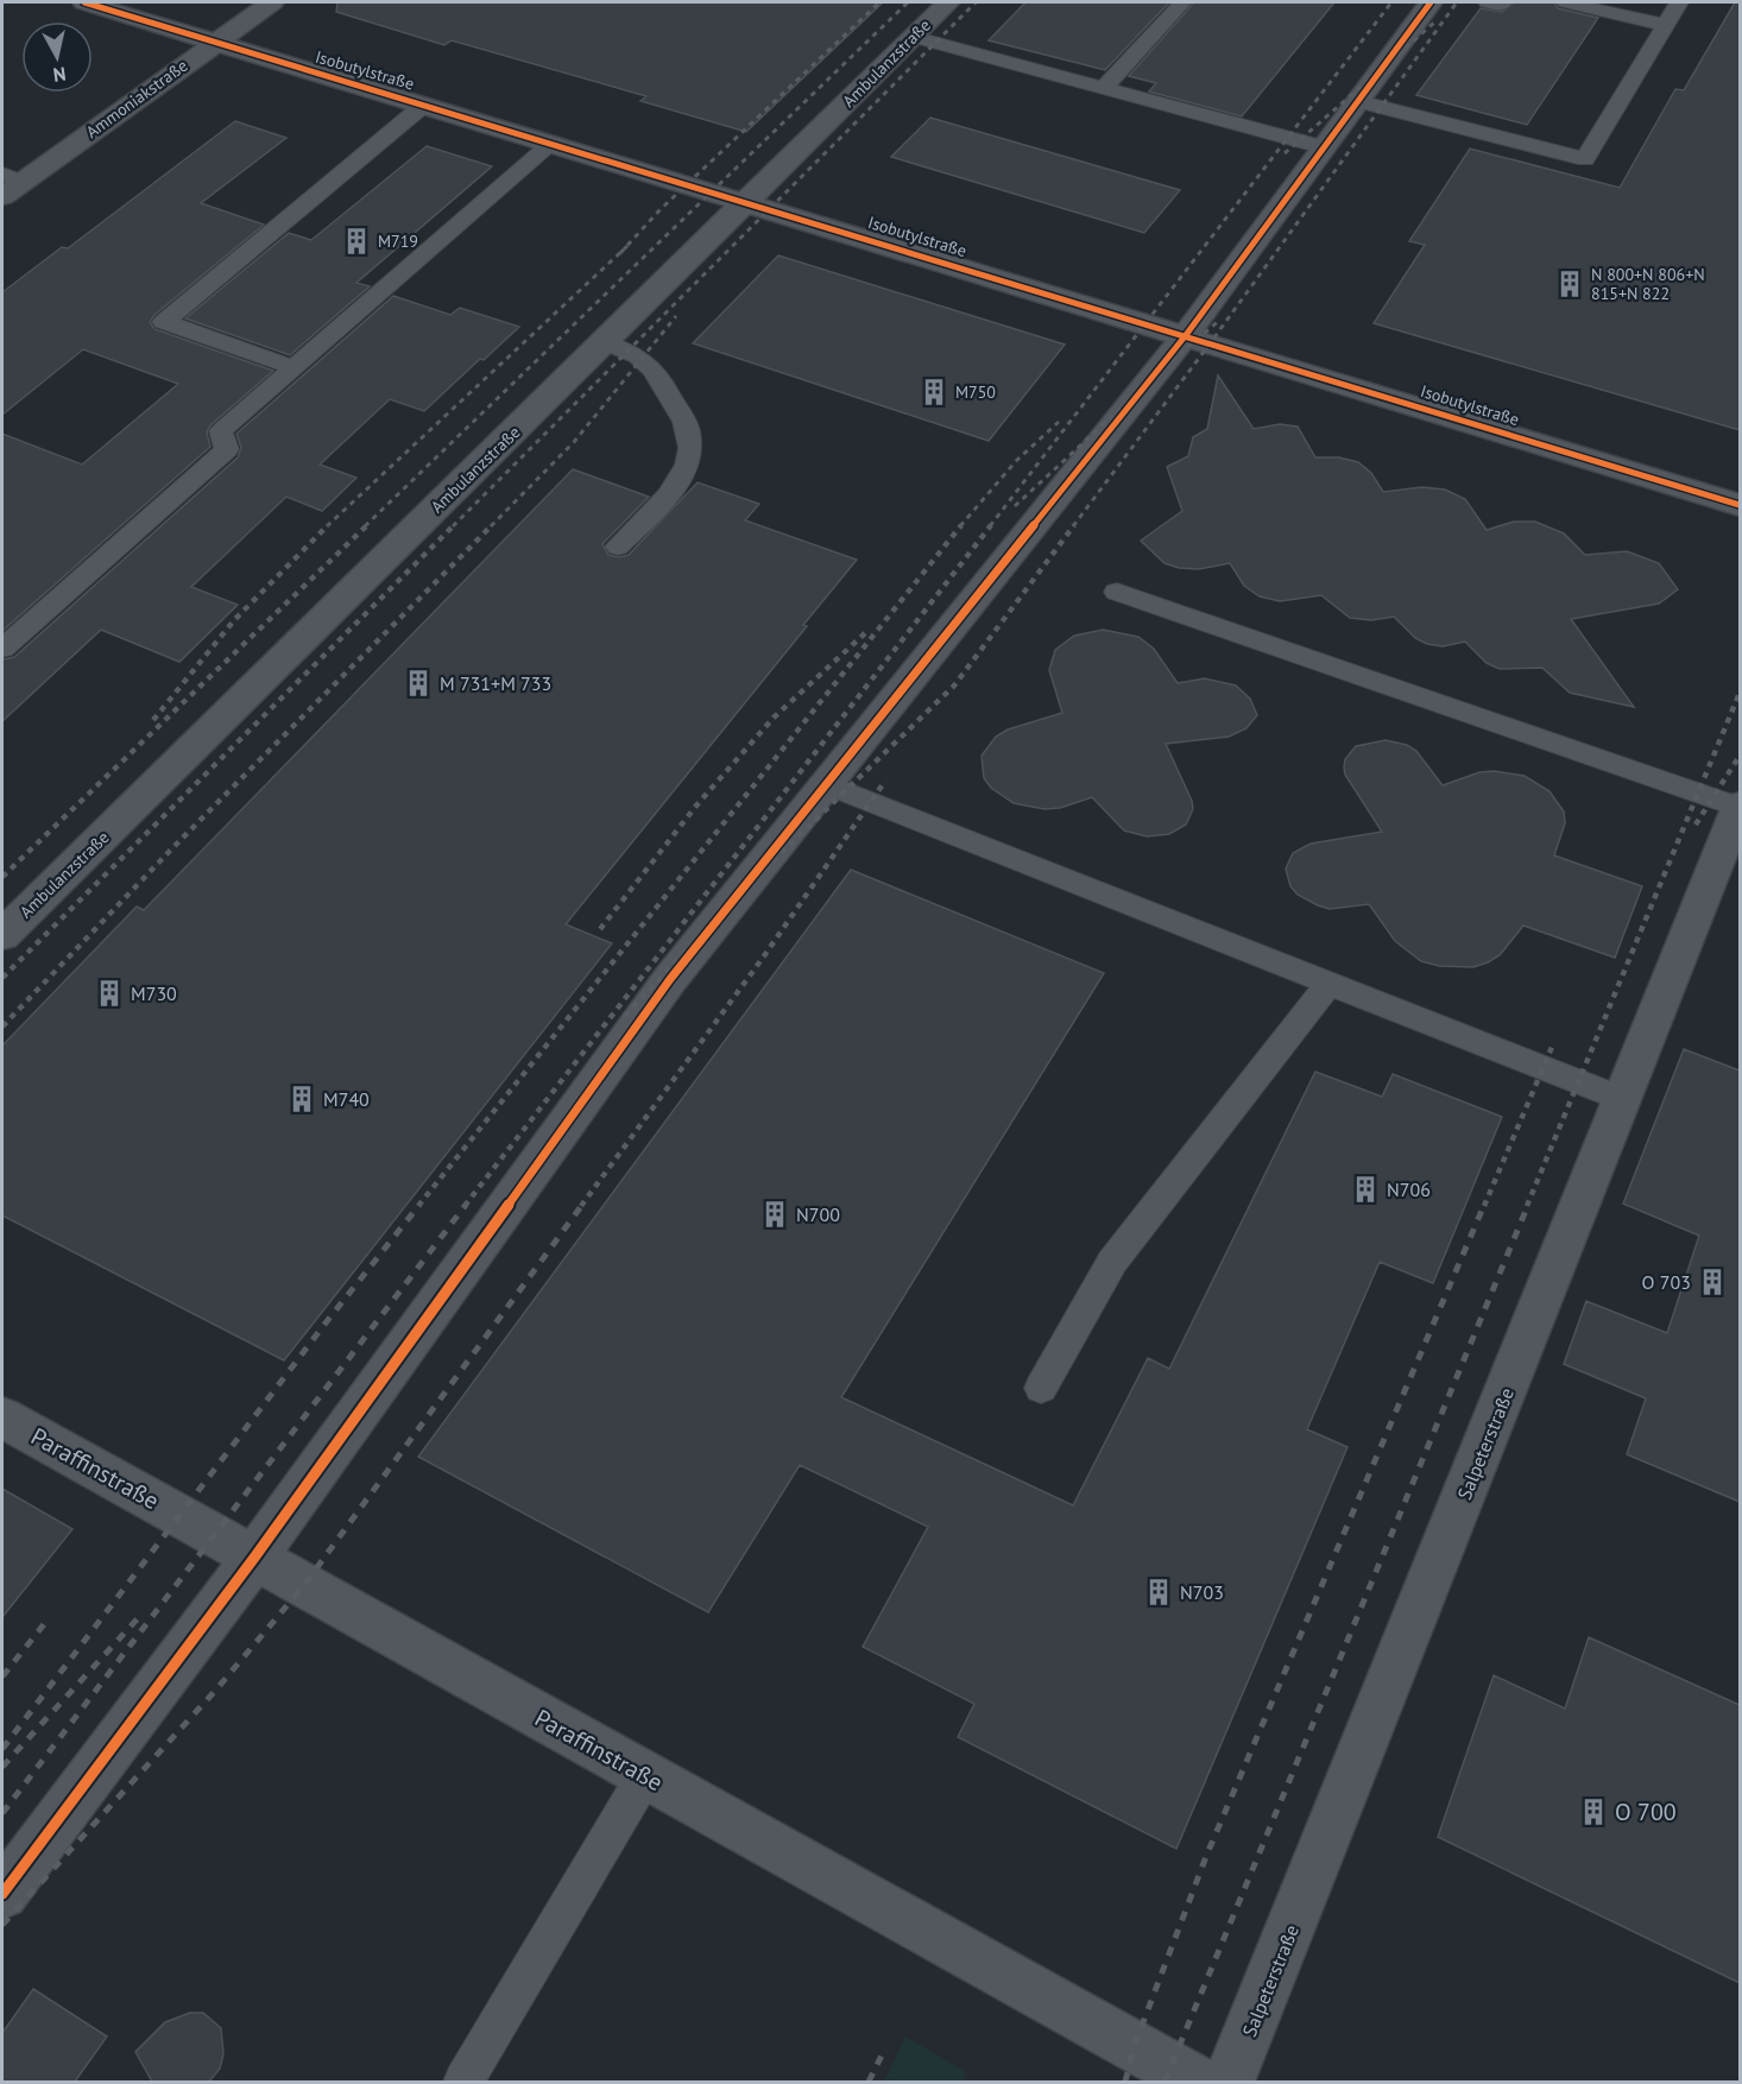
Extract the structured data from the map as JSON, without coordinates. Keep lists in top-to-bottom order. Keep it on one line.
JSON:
{"streets":{"street":["Ambulanzstraße","Isobutylstraße","Ammoniakstraße","Salpeterstraße","Paraffinstraße"]},"crossings":[["Ambulanzstraße","Isobutylstraße"],["Isobutylstraße","Ammoniakstraße"]],"places":{"building":["M719","N 800+N 806+N 815+N 822","M750","M 731+M 733","M730","M740","N706","N700","O 703","N703","O 700"]},"north":"bottom"}
